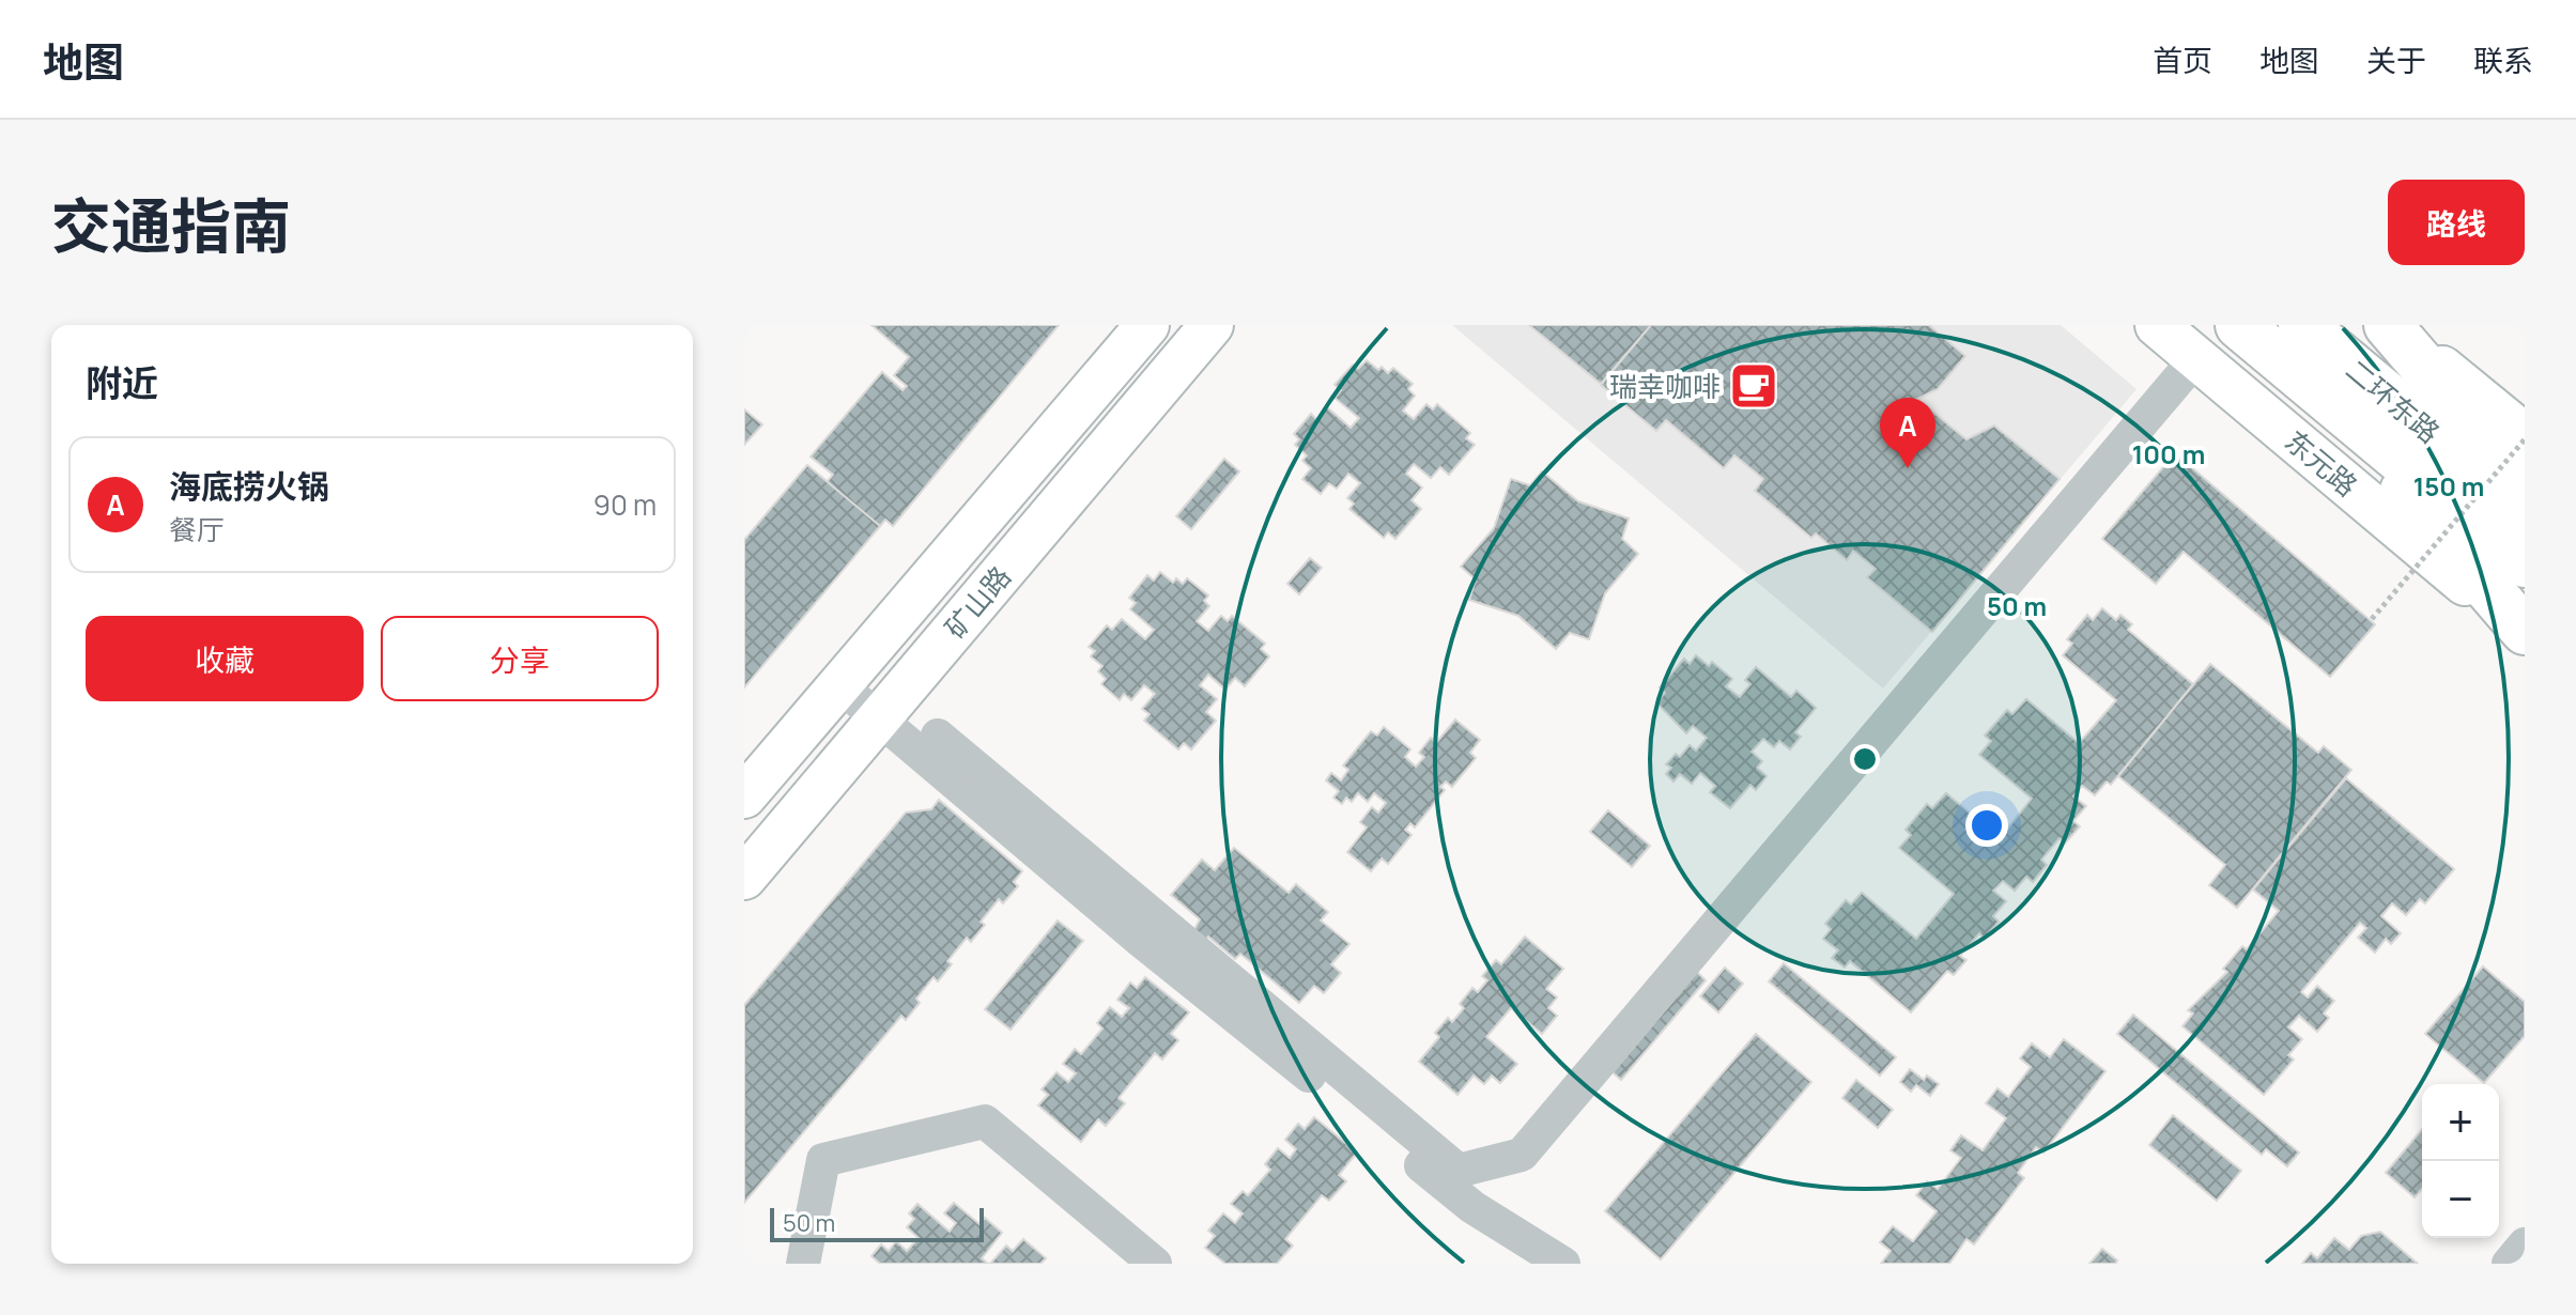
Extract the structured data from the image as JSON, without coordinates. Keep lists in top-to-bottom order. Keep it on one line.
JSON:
{"streets":{"highway":["二环东路"],"main road":["东元路","矿山路"]},"places":{"cafe":["瑞幸咖啡"]},"scale_bar":"50 m","page":{"header":"地图","nav":["首页","地图","关于","联系"],"title":"交通指南","buttons":["路线",["收藏","分享"]],"heading":"附近","pins":"A","list":[{"mark":"A","name":"海底捞火锅","note":"餐厅","value":"90 m"}],"map_buttons":["+","−"],"scale":"50 m"},"rings":["100 m","150 m","50 m"]}
